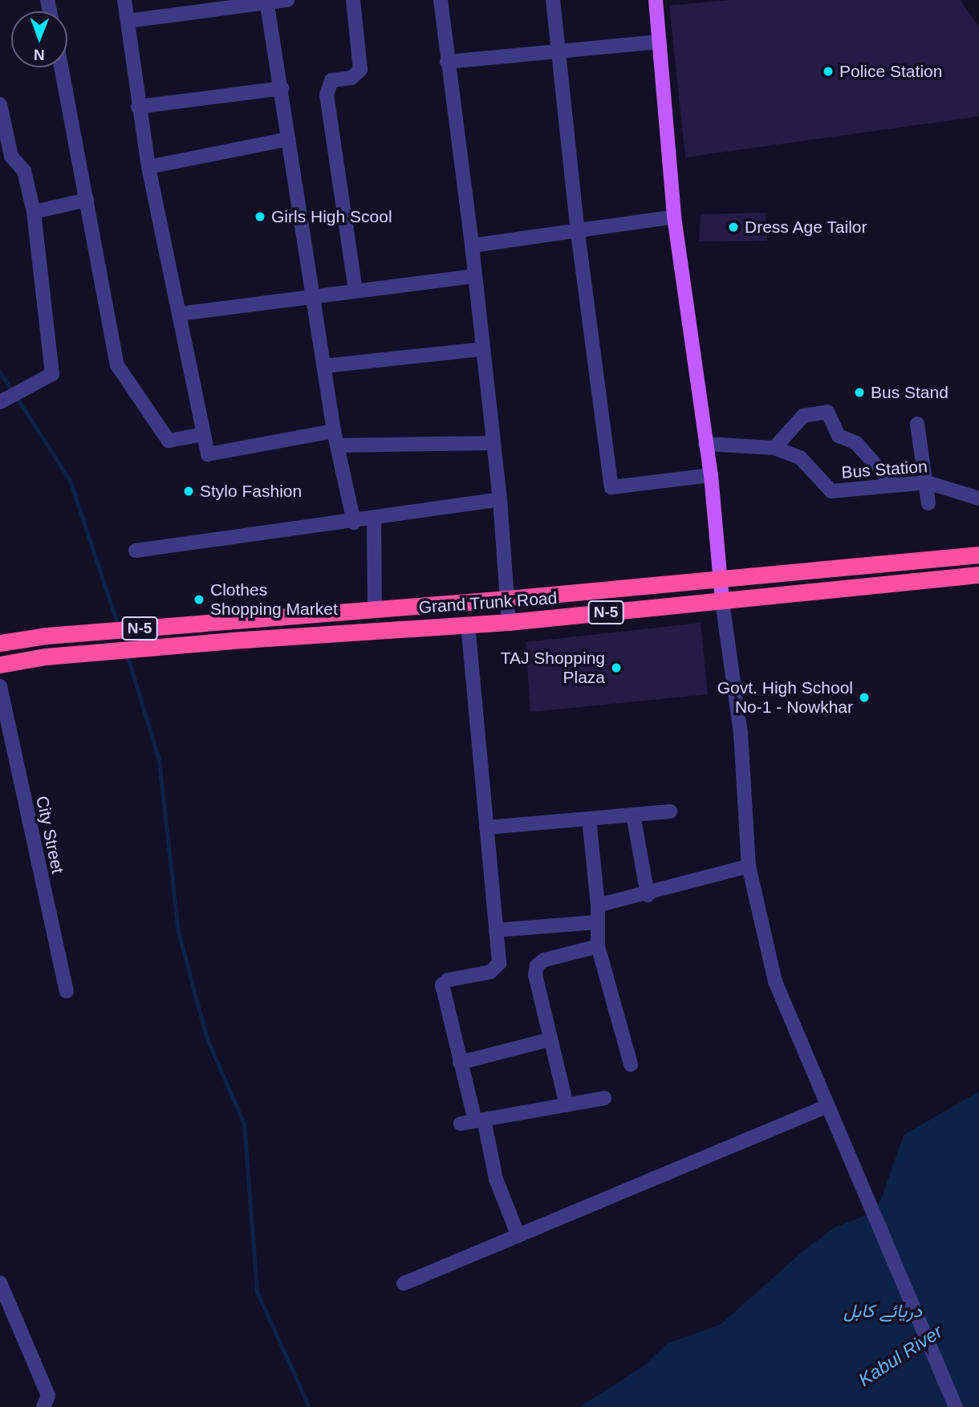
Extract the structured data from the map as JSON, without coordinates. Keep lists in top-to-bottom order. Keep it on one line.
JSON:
{"streets":{"highway":["Grand Trunk Road","N-5"],"street":["Bus Station","City Street"]},"water":["دریائے کابل","Kabul River"],"places":["Police Station","Girls High Scool","Dress Age Tailor","Bus Stand","Stylo Fashion","Clothes Shopping Market","TAJ Shopping Plaza","Govt. High School No-1 - Nowkhar"],"north":"bottom"}
